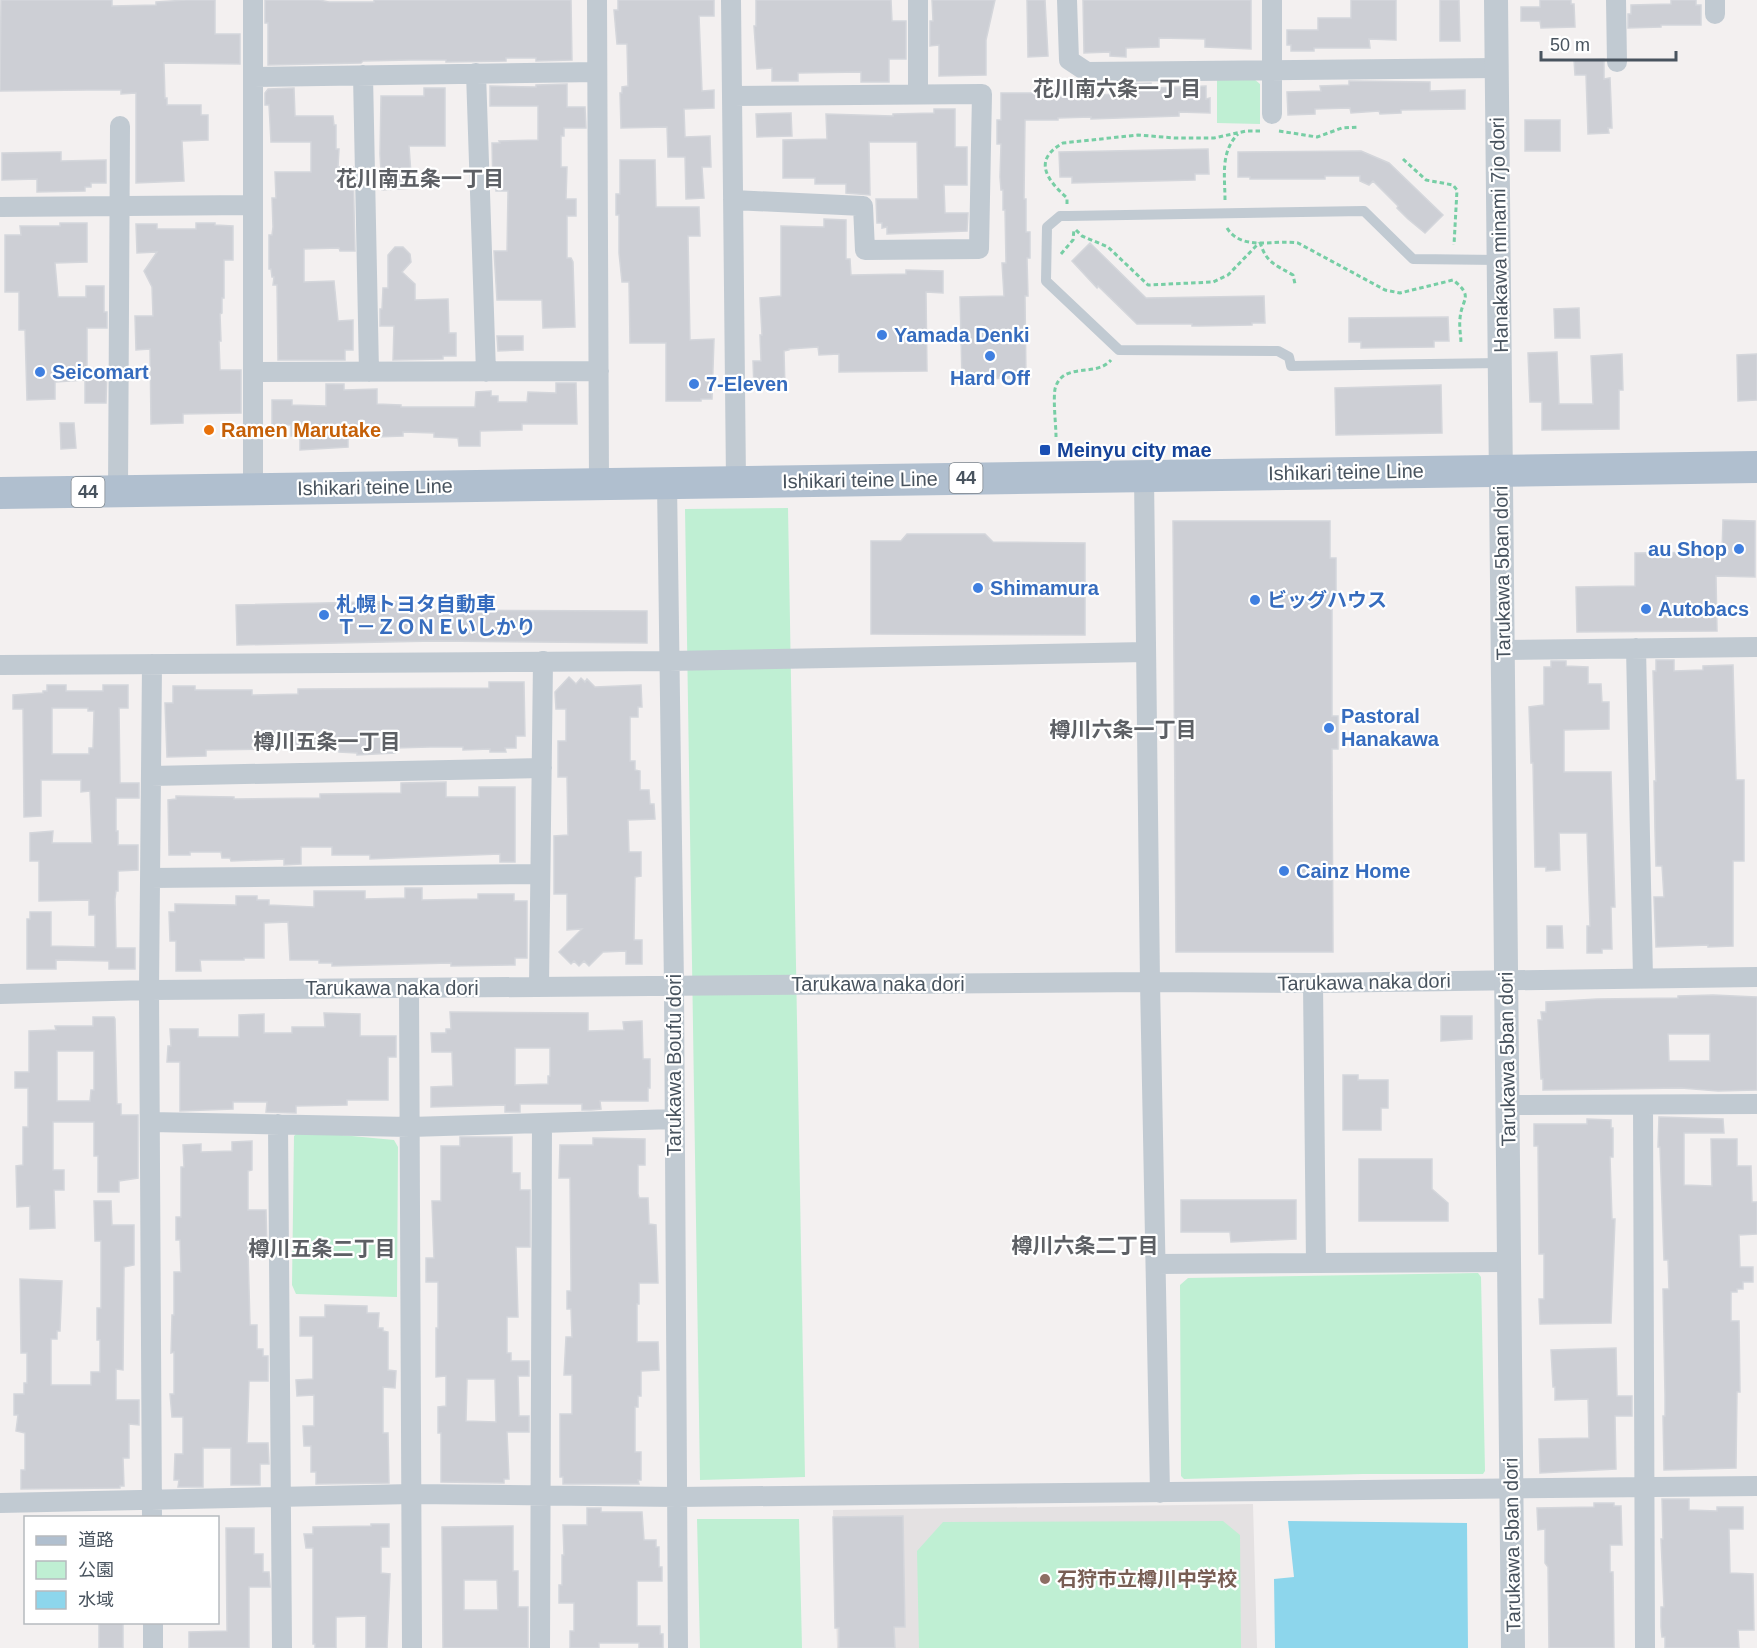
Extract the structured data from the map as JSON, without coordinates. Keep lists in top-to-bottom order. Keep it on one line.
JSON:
{"streets":{"main road":["Ishikari teine Line","44"],"street":["Hanakawa minami 7jo dori","Tarukawa 5ban dori","Tarukawa naka dori","Tarukawa Boufu dori"]},"crossings":[["Hanakawa minami 7jo dori","Ishikari teine Line"],["Hanakawa minami 7jo dori","Tarukawa 5ban dori"],["Ishikari teine Line","Tarukawa 5ban dori"],["Ishikari teine Line","Tarukawa Boufu dori"],["Tarukawa 5ban dori","Tarukawa naka dori"],["Tarukawa naka dori","Tarukawa Boufu dori"]],"districts":["花川南六条一丁目","花川南五条一丁目","樽川六条一丁目","樽川五条一丁目","樽川六条二丁目","樽川五条二丁目"],"places":{"other":["Yamada Denki","Hard Off","Seicomart","7-Eleven","Ramen Marutake","au Shop","Shimamura","ビッグハウス","Autobacs","札幌トヨタ自動車 Ｔ－ＺＯＮＥいしかり","Pastoral Hanakawa","Cainz Home","石狩市立樽川中学校"],"transit":["Meinyu city mae"]},"legend":["道路","公園","水域"],"scale_bar":"50 m"}
